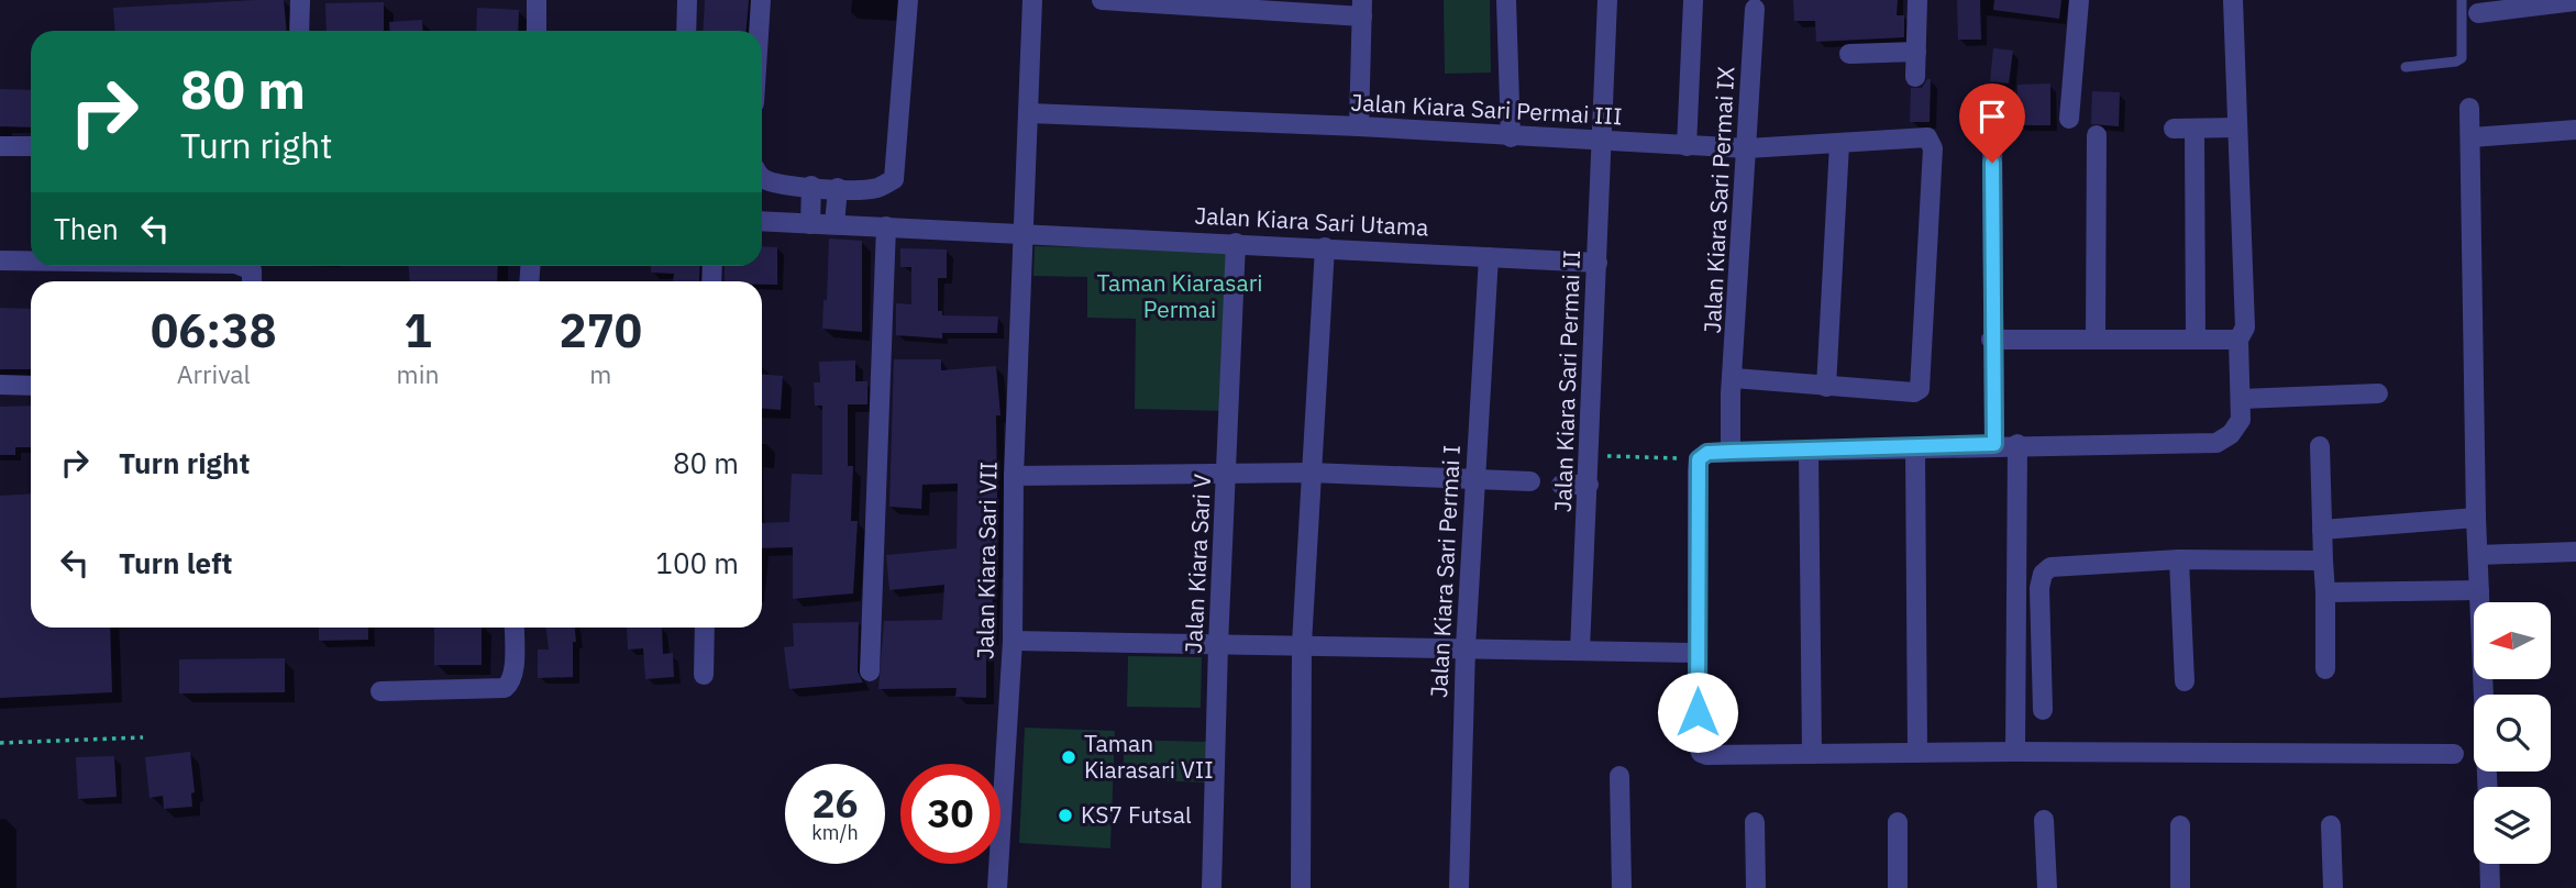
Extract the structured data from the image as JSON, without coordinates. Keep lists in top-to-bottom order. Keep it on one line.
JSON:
{"streets":{"street":["Jalan Kiara Sari Permai III","Jalan Kiara Sari Permai IX","Jalan Kiara Sari Utama","Jalan Kiara Sari Permai II","Jalan Kiara Sari VII","Jalan Kiara Sari V","Jalan Kiara Sari Permai I"]},"crossings":[["Jalan Kiara Sari Permai III","Jalan Kiara Sari Permai IX"],["Jalan Kiara Sari Permai III","Jalan Kiara Sari Permai II"],["Jalan Kiara Sari Permai III","Jalan Kiara Sari VII"],["Jalan Kiara Sari Utama","Jalan Kiara Sari Permai II"],["Jalan Kiara Sari Utama","Jalan Kiara Sari VII"],["Jalan Kiara Sari Utama","Jalan Kiara Sari V"],["Jalan Kiara Sari Utama","Jalan Kiara Sari Permai I"]],"parks":["Taman Kiarasari Permai"],"places":["Taman Kiarasari VII","KS7 Futsal"],"north":"left","page":{"turn":["80 m","Turn right"],"then":"Then","eta":["06:38","Arrival","1","min","270","m"],"list":[{"name":"Turn right","value":"80 m"},{"name":"Turn left","value":"100 m"}],"speed":"26 km/h","limit":"30"}}
